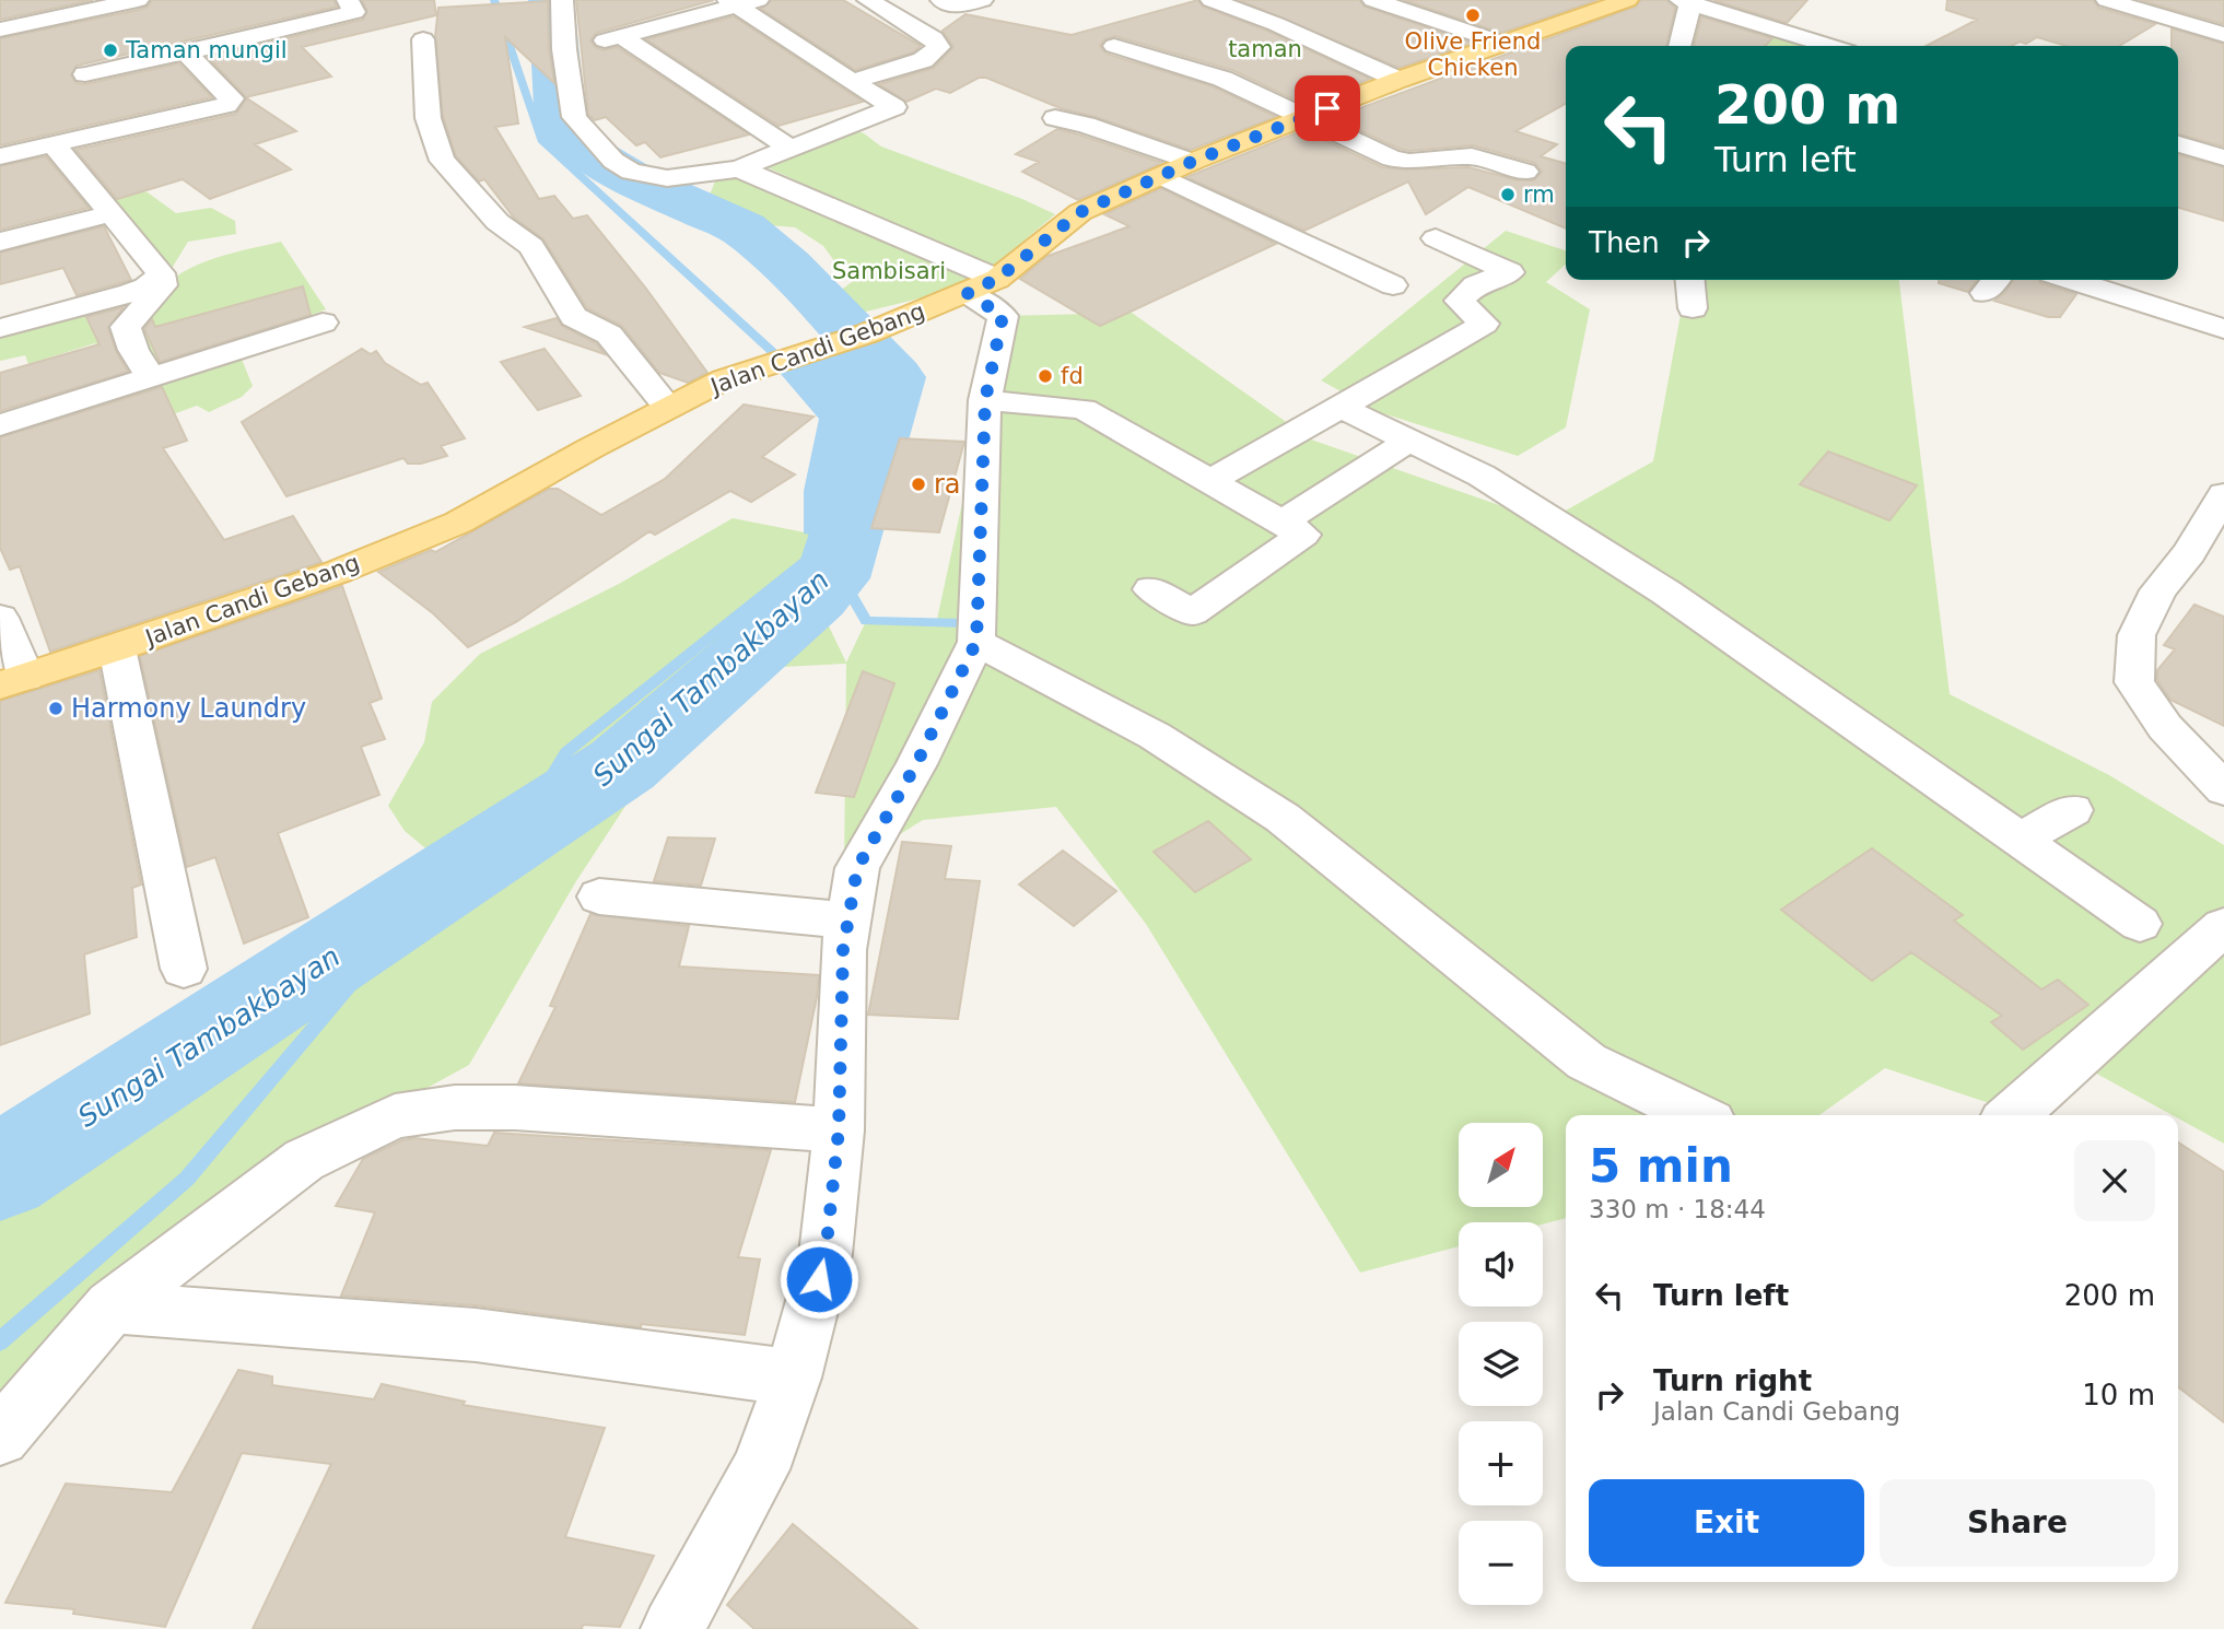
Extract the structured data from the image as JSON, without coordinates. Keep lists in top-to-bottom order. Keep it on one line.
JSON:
{"streets":{"main road":["Jalan Candi Gebang"]},"water":["Sungai Tambakbayan"],"parks":["taman","Sambisari"],"places":["Olive Friend Chicken","Taman mungil","rm","fd","ra","Harmony Laundry"],"north":"top right","page":{"turn":["200 m","Turn left"],"then":"Then","heading":["5 min","330 m · 18:44"],"map_buttons":["+","−"],"list":[{"name":"Turn left","value":"200 m"},{"name":"Turn right","note":"Jalan Candi Gebang","value":"10 m"}],"buttons":["Exit","Share"]}}
